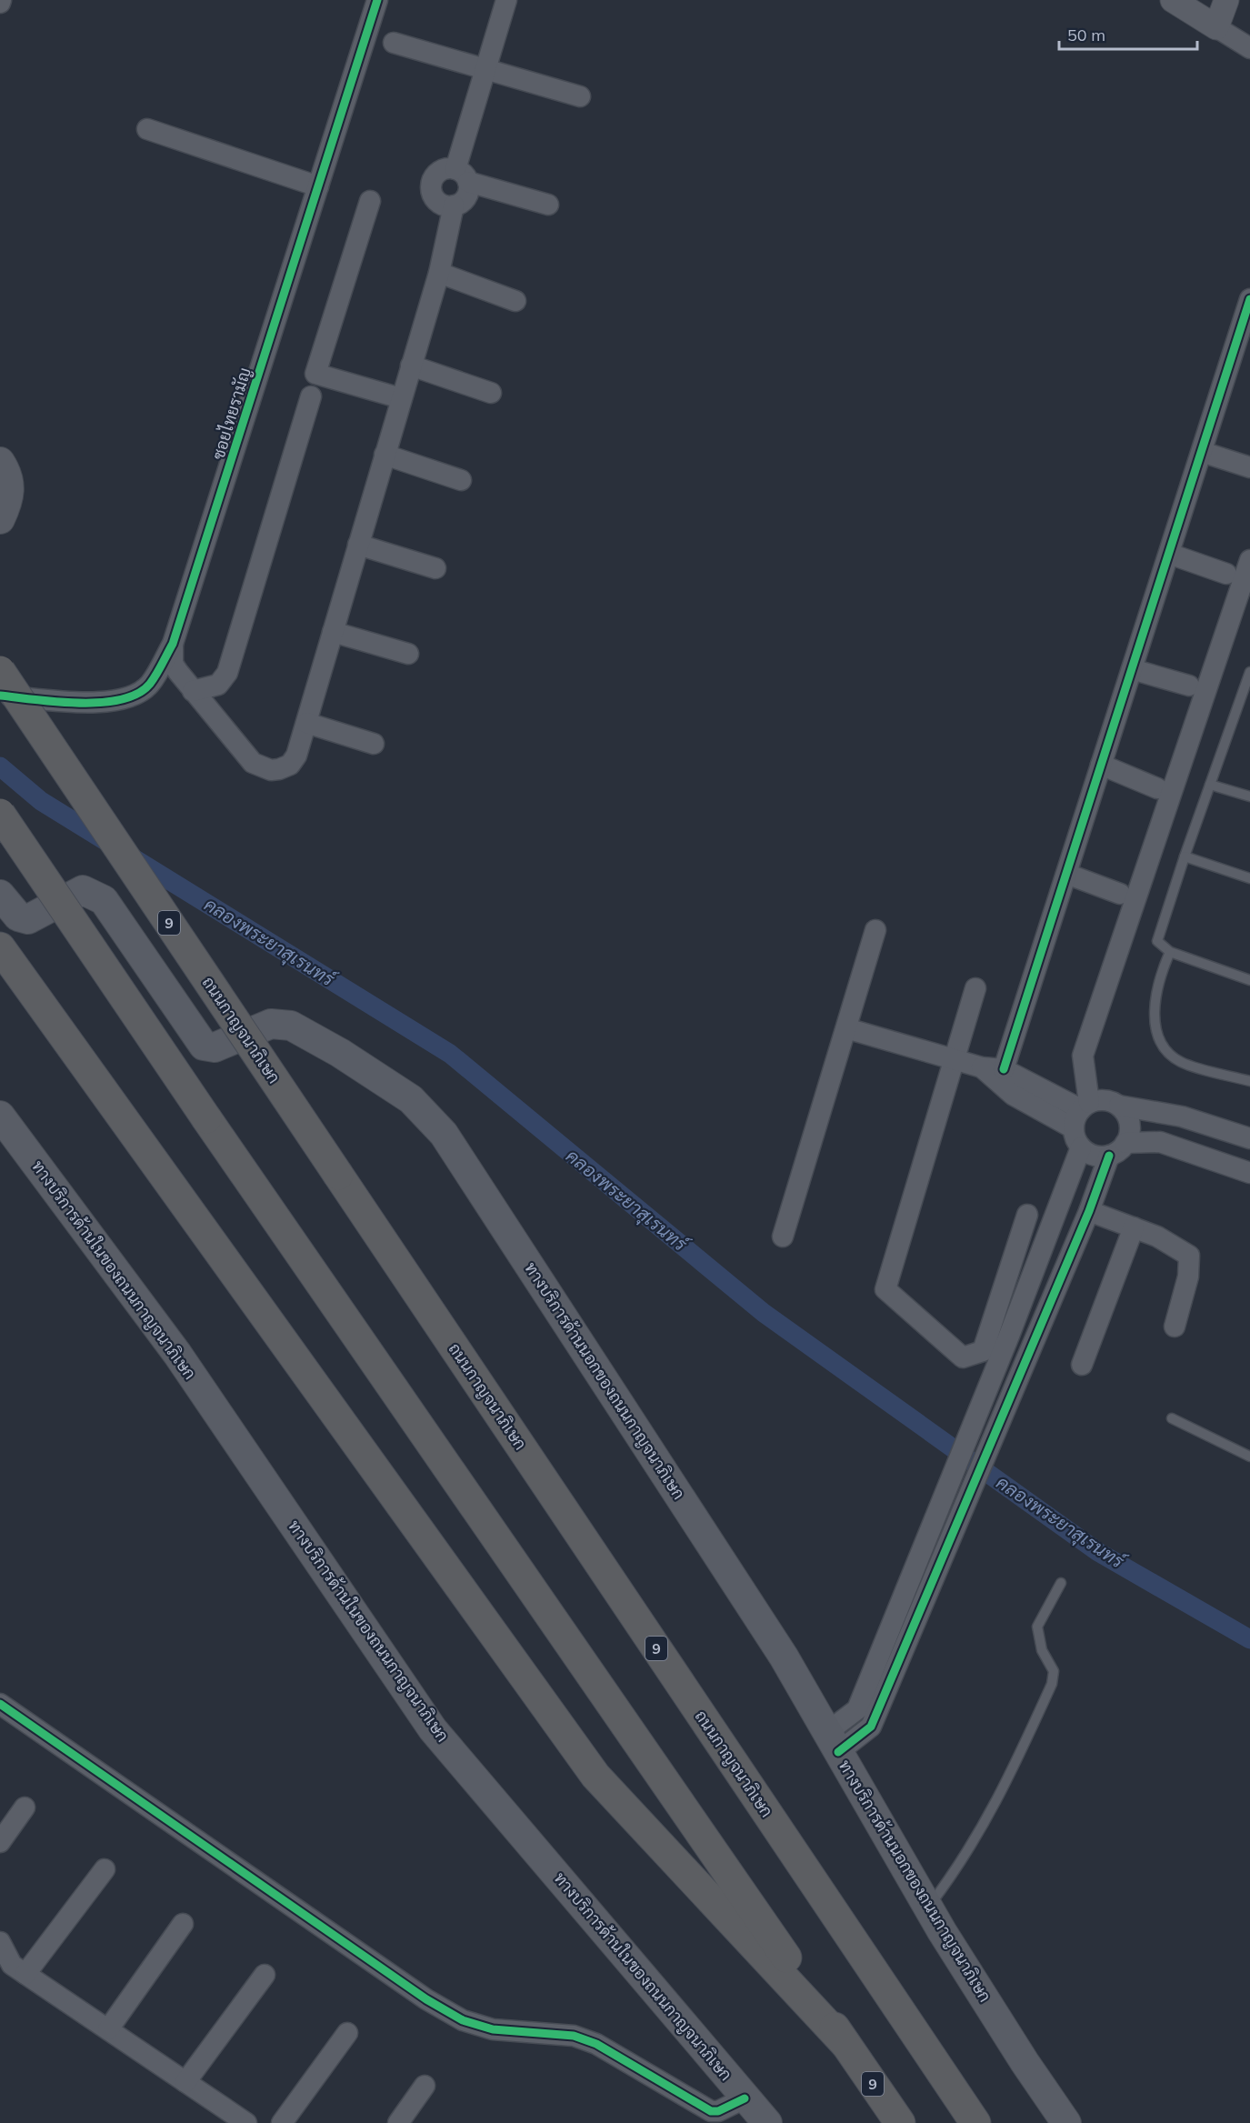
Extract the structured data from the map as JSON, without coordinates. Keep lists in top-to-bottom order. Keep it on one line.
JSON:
{"streets":{"highway":["9","ถนนกาญจนาภิเษก"],"main road":["ทางบริการด้านในของถนนกาญจนาภิเษก","ทางบริการด้านนอกของถนนกาญจนาภิเษก"],"street":["ซอยไทยรามัญ"]},"water":["คลองพระยาสุเรนทร์"],"scale_bar":"50 m"}
